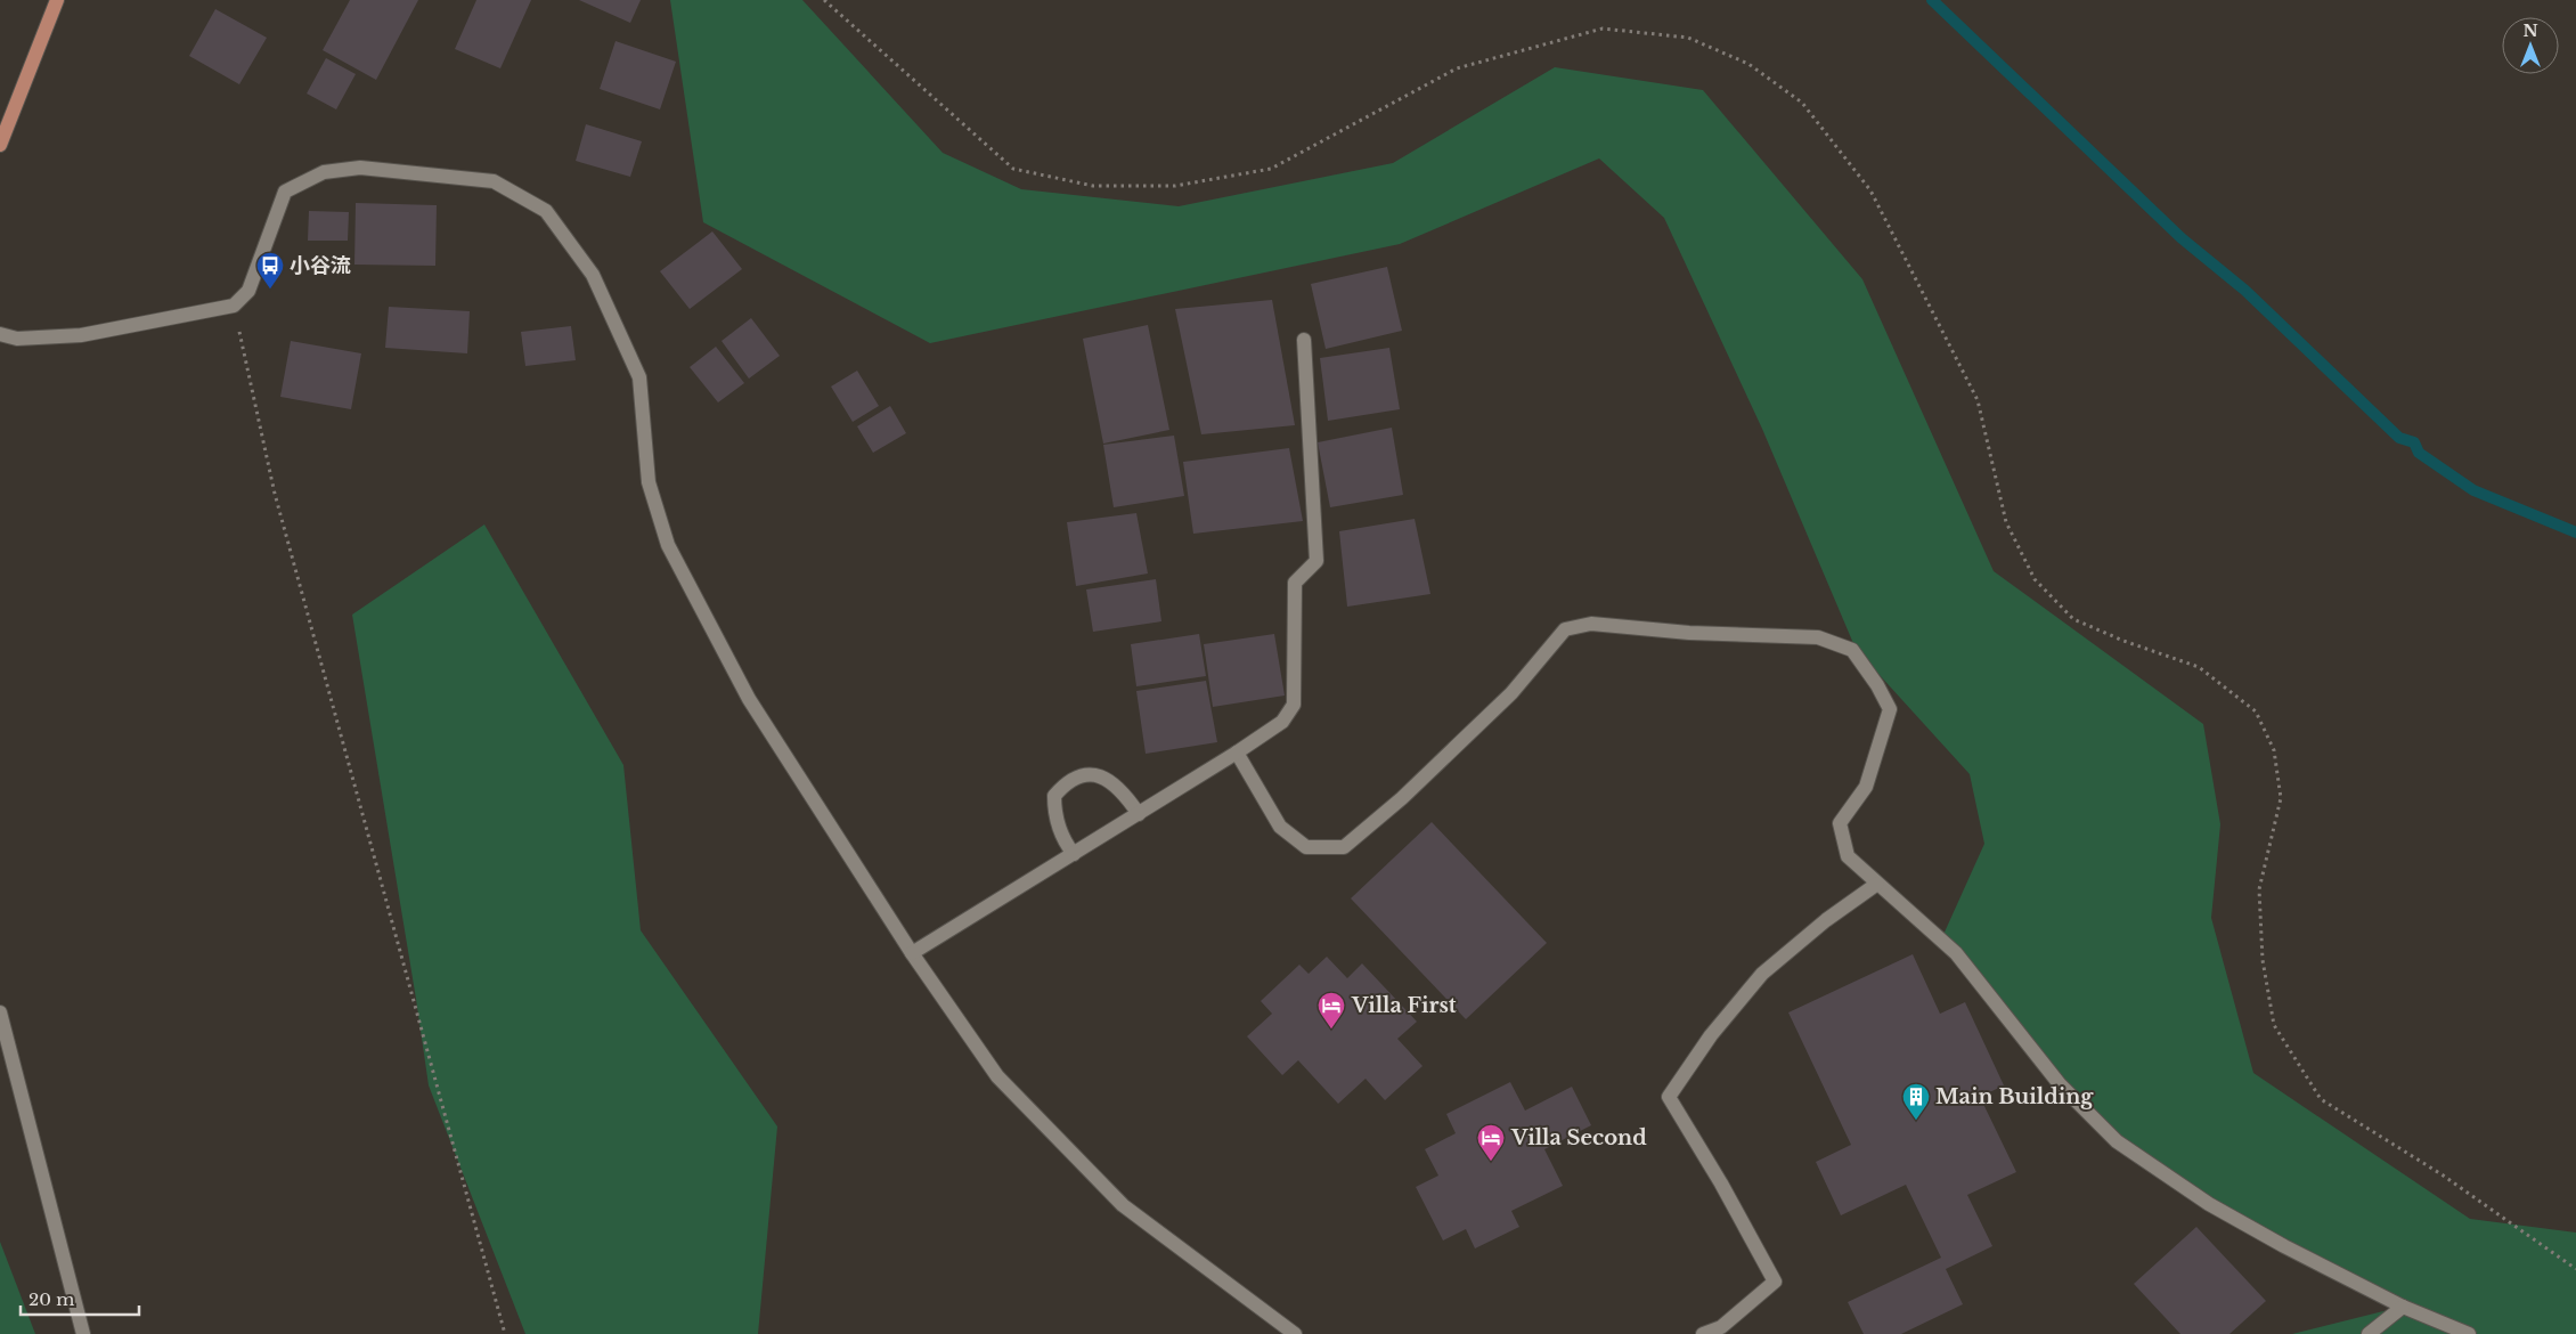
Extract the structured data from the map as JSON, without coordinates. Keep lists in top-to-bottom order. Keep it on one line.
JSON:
{"places":{"bus stop":["小谷流"],"hotel":["Villa First","Villa Second"],"building":["Main Building"]},"scale_bar":"20 m","north":"top"}
